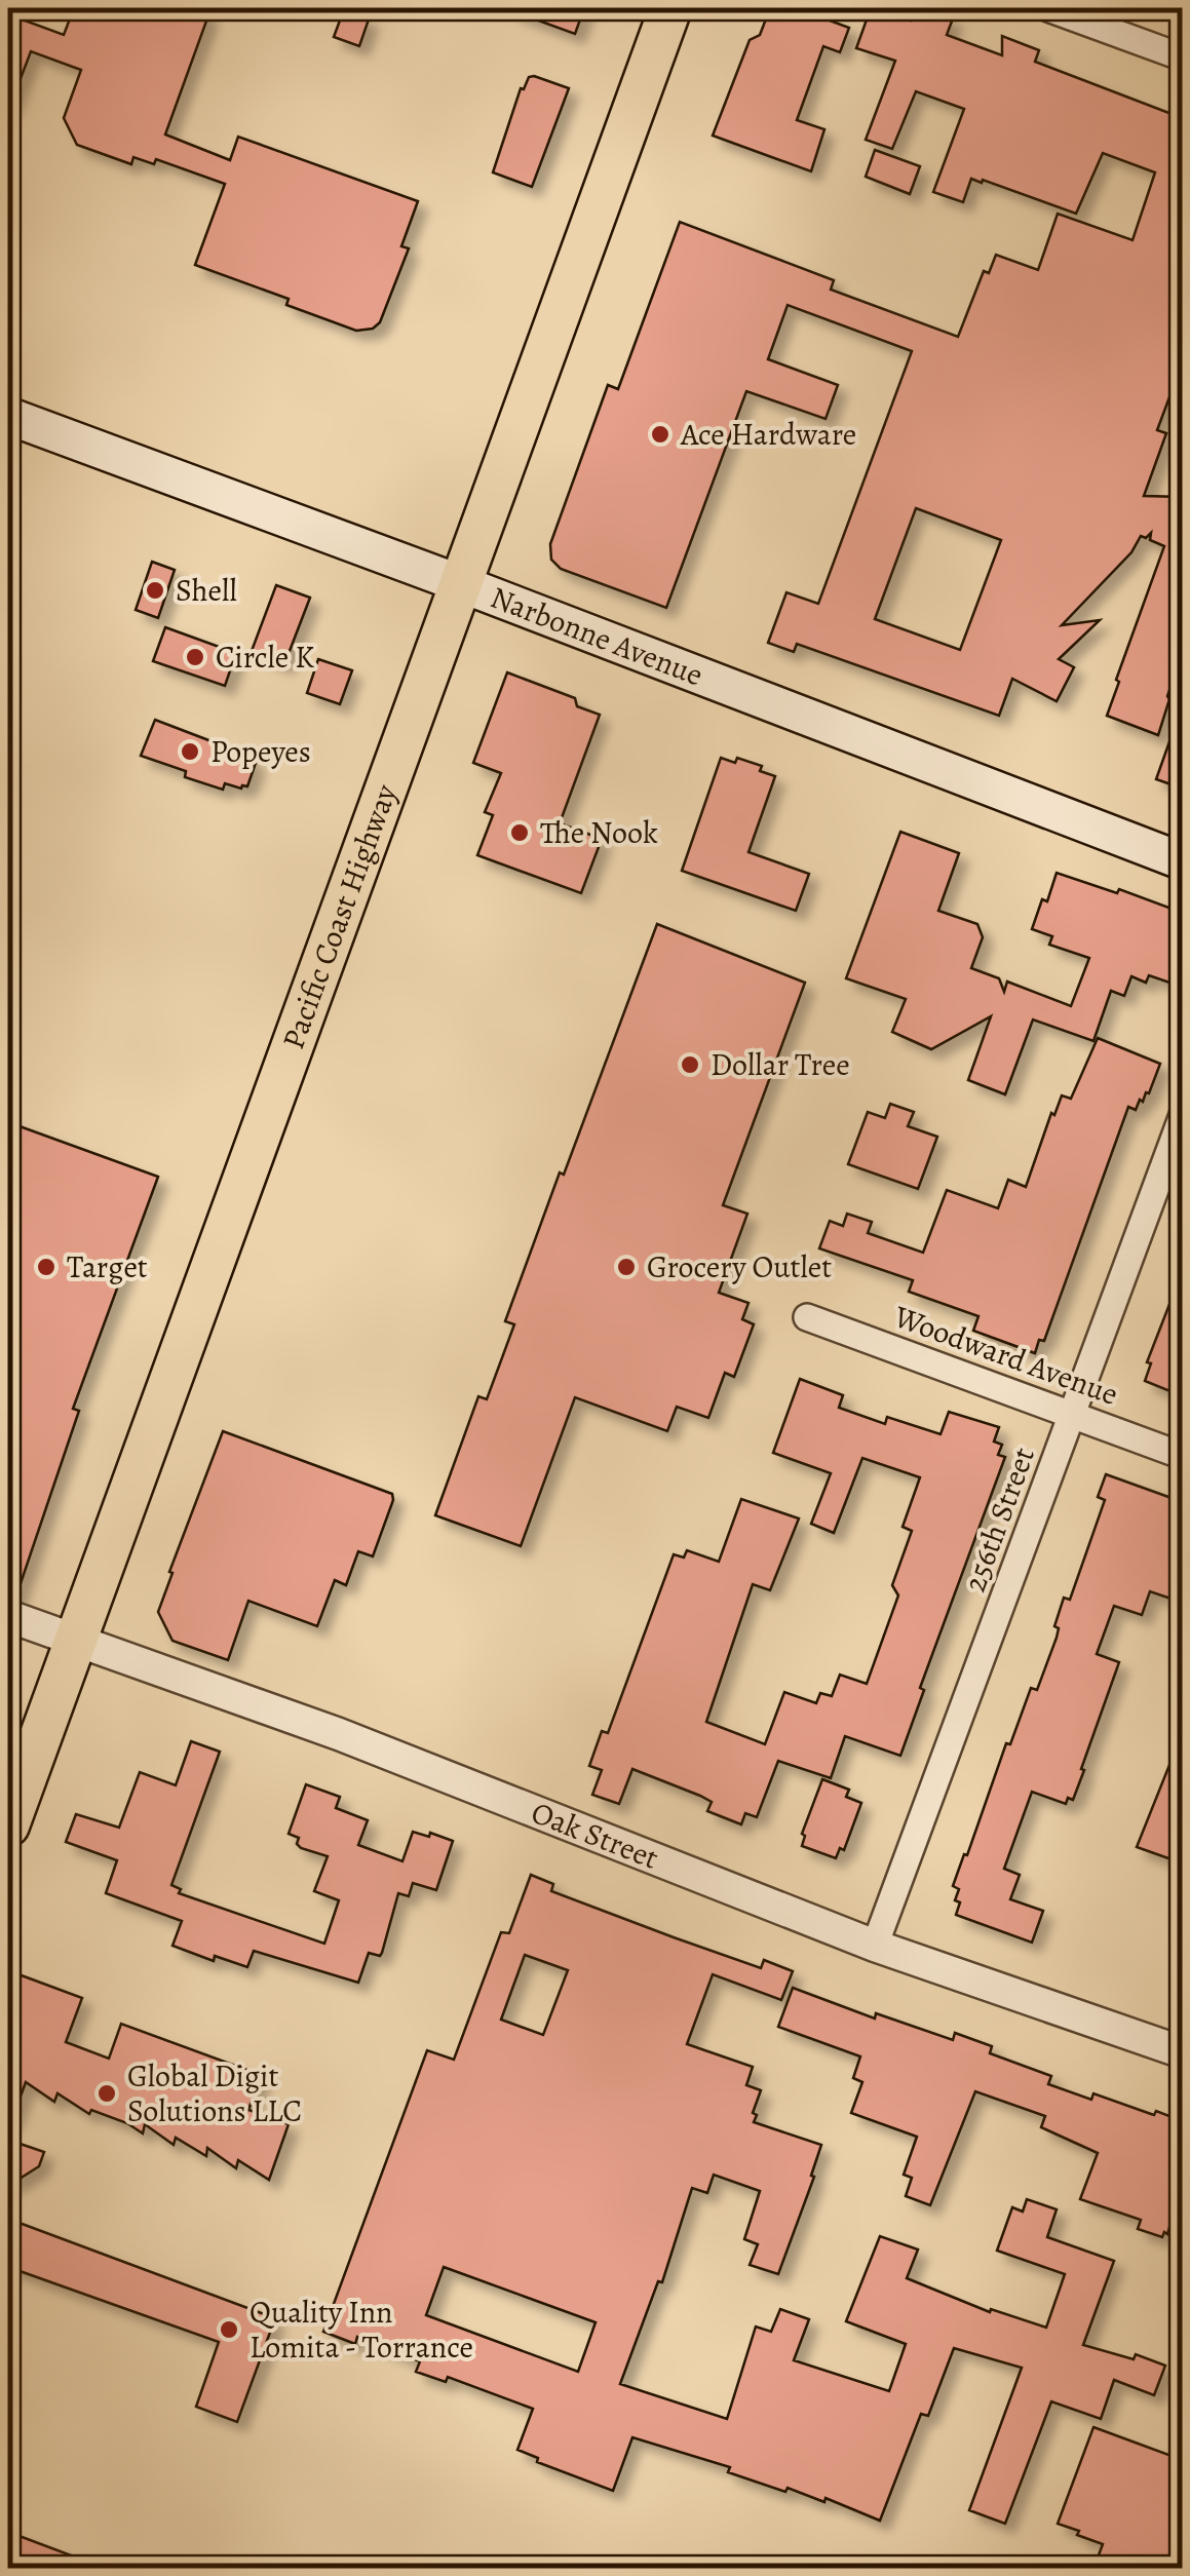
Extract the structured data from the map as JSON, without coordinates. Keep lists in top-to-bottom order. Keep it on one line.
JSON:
{"streets":{"highway":["Pacific Coast Highway"],"main road":["Narbonne Avenue"],"street":["Woodward Avenue","256th Street","Oak Street"]},"crossings":[["Narbonne Avenue","Pacific Coast Highway"],["Pacific Coast Highway","Oak Street"],["Woodward Avenue","256th Street"],["256th Street","Oak Street"]],"places":["Ace Hardware","Shell","Circle K","Popeyes","The Nook","Dollar Tree","Target","Grocery Outlet","Global Digit Solutions LLC","Quality Inn Lomita - Torrance"]}
